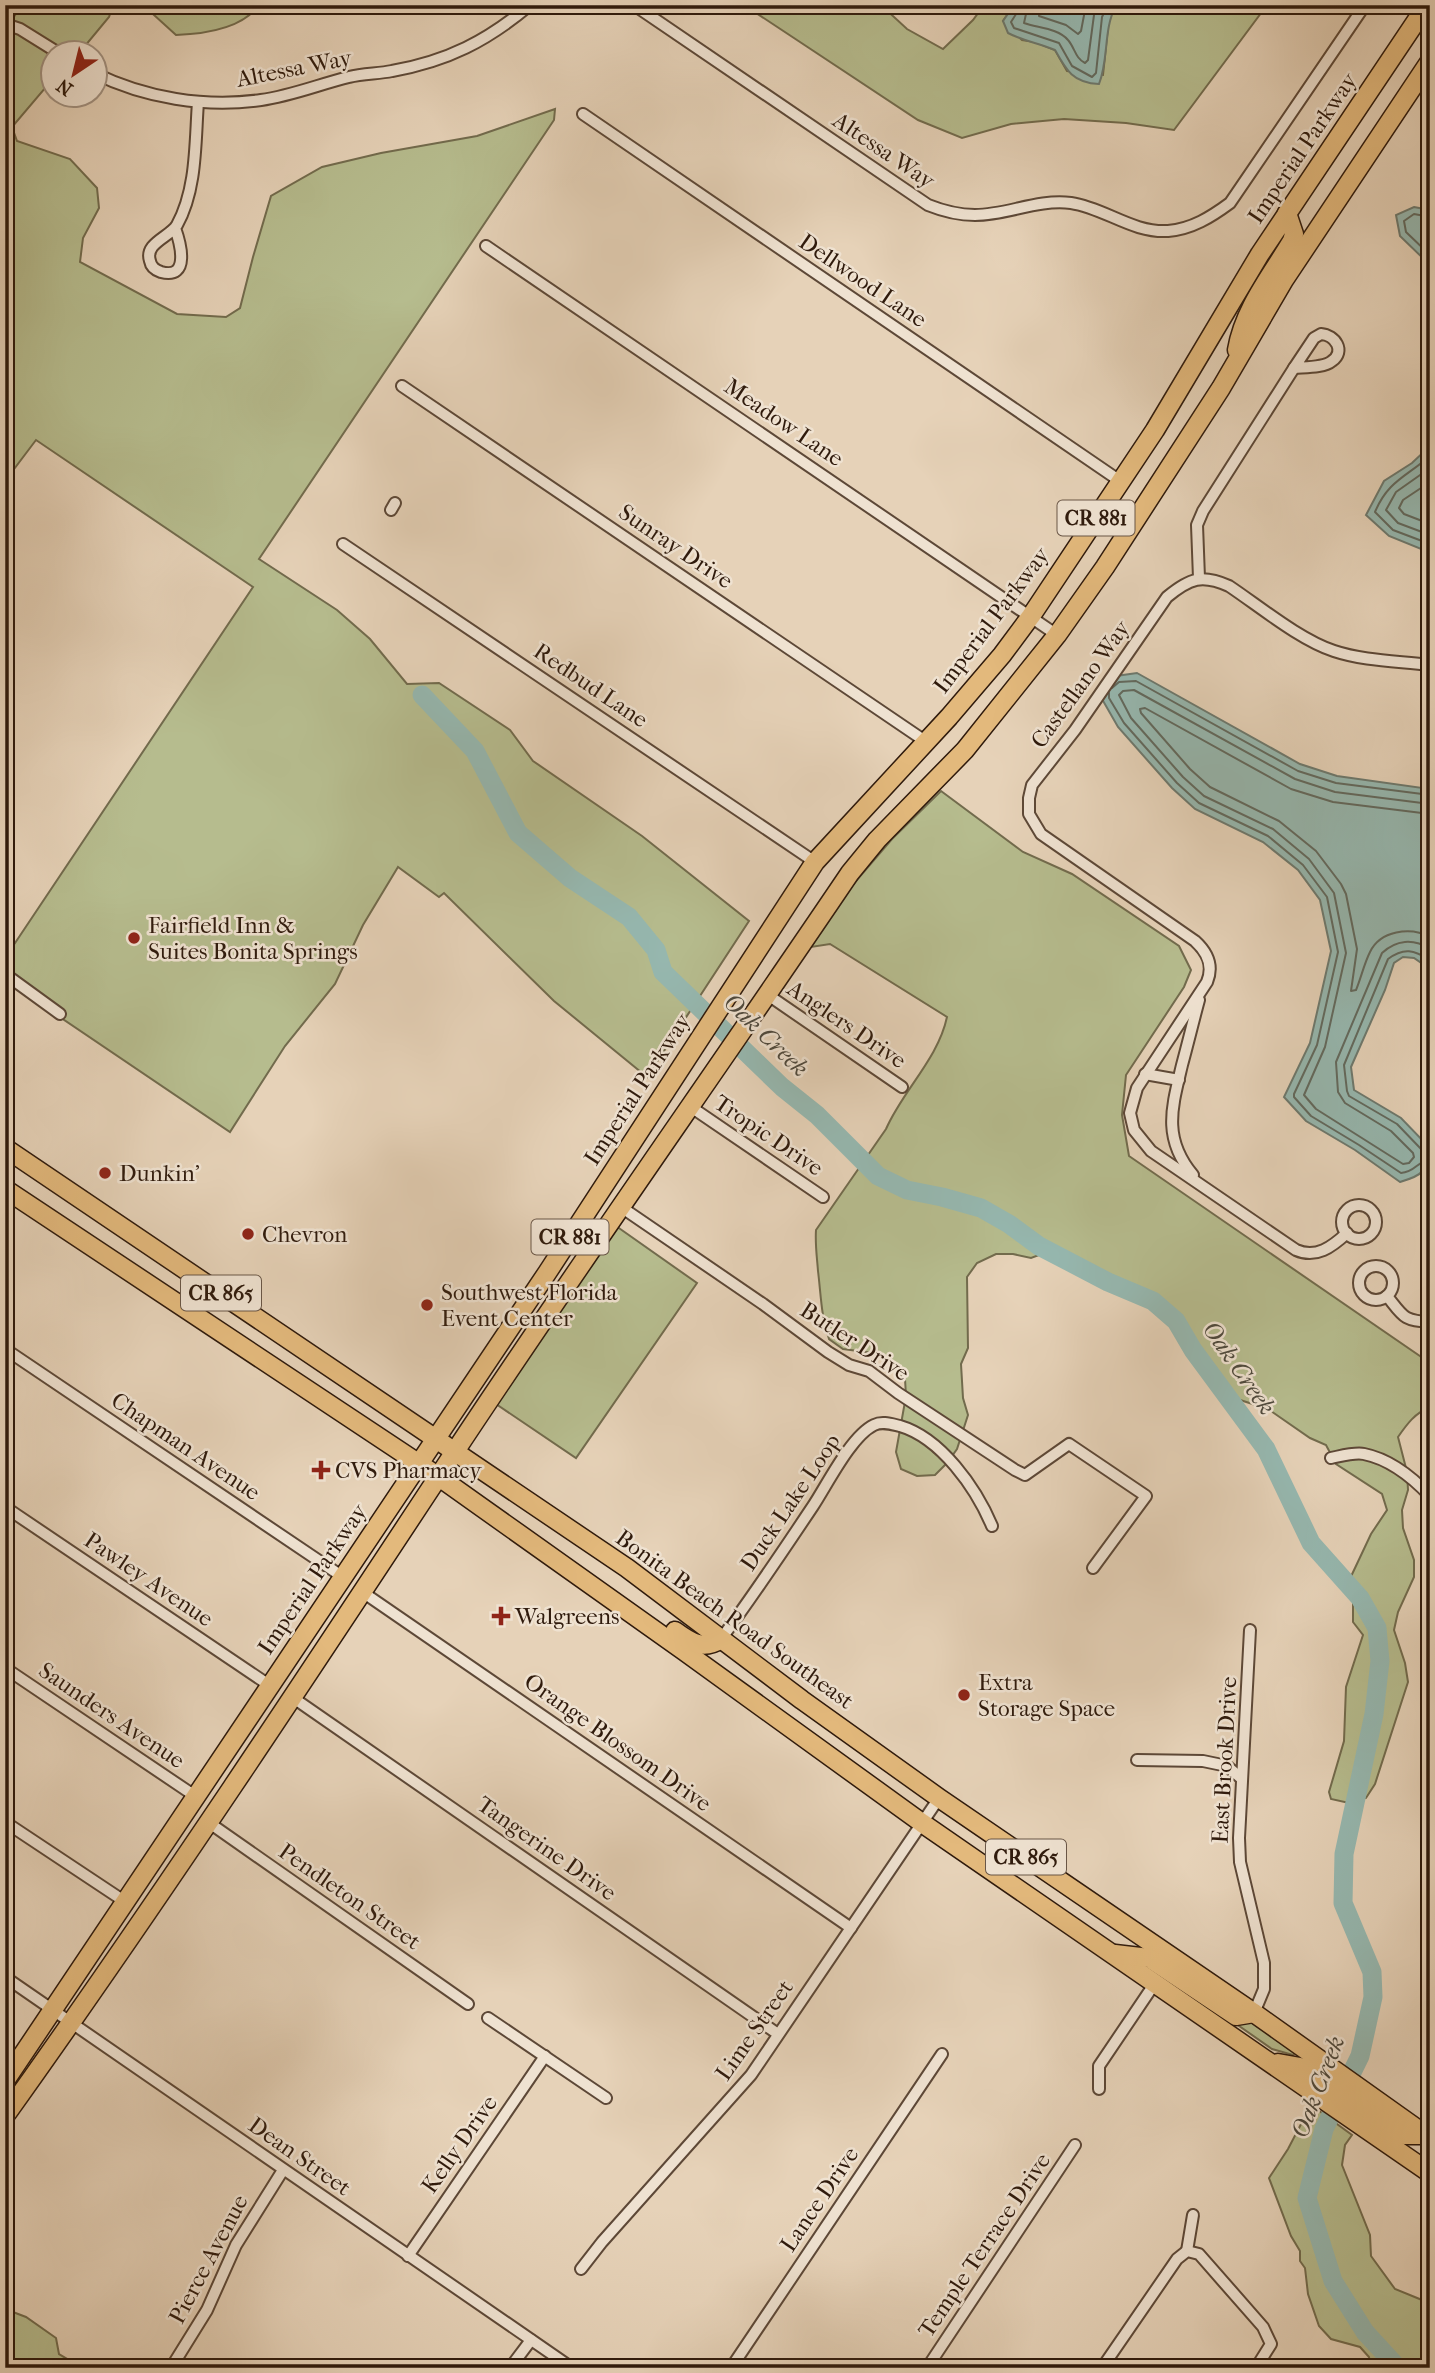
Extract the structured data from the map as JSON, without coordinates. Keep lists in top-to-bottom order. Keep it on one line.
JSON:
{"streets":{"main road":["Imperial Parkway","CR 881","CR 865","Bonita Beach Road Southeast"],"street":["Altessa Way","Dellwood Lane","Meadow Lane","Sunray Drive","Castellano Way","Redbud Lane","Anglers Drive","Tropic Drive","Butler Drive","Chapman Avenue","Duck Lake Loop","Pawley Avenue","Saunders Avenue","Orange Blossom Drive","East Brook Drive","Tangerine Drive","Pendleton Street","Lime Street","Kelly Drive","Dean Street","Lance Drive","Temple Terrace Drive","Pierce Avenue"]},"crossings":[["Imperial Parkway","Dellwood Lane"],["Imperial Parkway","Meadow Lane"],["Imperial Parkway","Sunray Drive"],["Imperial Parkway","Redbud Lane"],["Imperial Parkway","Anglers Drive"],["Imperial Parkway","Tropic Drive"],["Imperial Parkway","Butler Drive"],["Imperial Parkway","Chapman Avenue"],["Imperial Parkway","Pawley Avenue"],["Imperial Parkway","Bonita Beach Road Southeast"],["Imperial Parkway","Saunders Avenue"],["Imperial Parkway","Orange Blossom Drive"],["Imperial Parkway","Tangerine Drive"],["Imperial Parkway","Pendleton Street"],["Imperial Parkway","Dean Street"],["Duck Lake Loop","Bonita Beach Road Southeast"],["Bonita Beach Road Southeast","East Brook Drive"],["Bonita Beach Road Southeast","Lime Street"],["Orange Blossom Drive","Lime Street"],["Tangerine Drive","Lime Street"],["Kelly Drive","Dean Street"],["Dean Street","Pierce Avenue"]],"water":["Oak Creek"],"places":{"other":["Fairfield Inn & Suites Bonita Springs","Dunkin'","Chevron","Southwest Florida Event Center","Extra Storage Space"],"health":["CVS Pharmacy","Walgreens"]},"north":"bottom left"}
